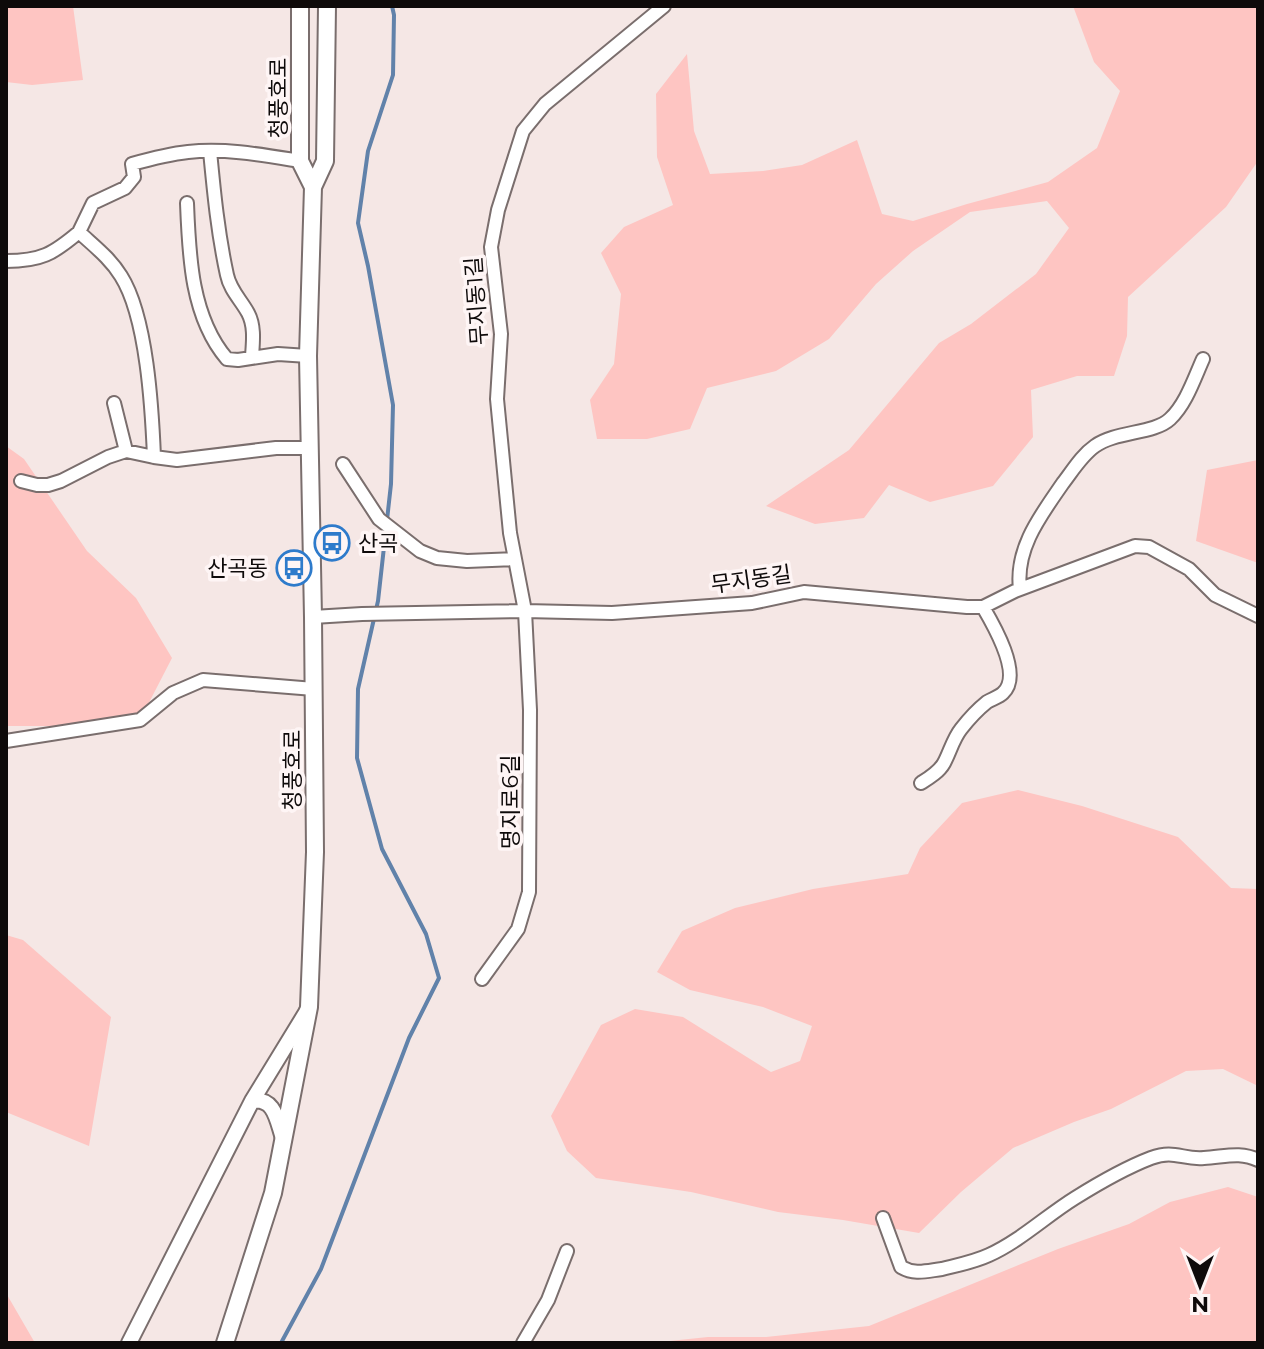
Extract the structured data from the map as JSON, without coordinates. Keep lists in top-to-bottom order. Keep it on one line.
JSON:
{"streets":{"main road":["청풍호로"],"street":["무지동1길","무지동길","명지로6길"]},"crossings":[["청풍호로","무지동길"],["무지동1길","무지동길"],["무지동1길","명지로6길"],["무지동길","명지로6길"]],"places":{"bus stop":["산곡","산곡동"]},"north":"bottom"}
